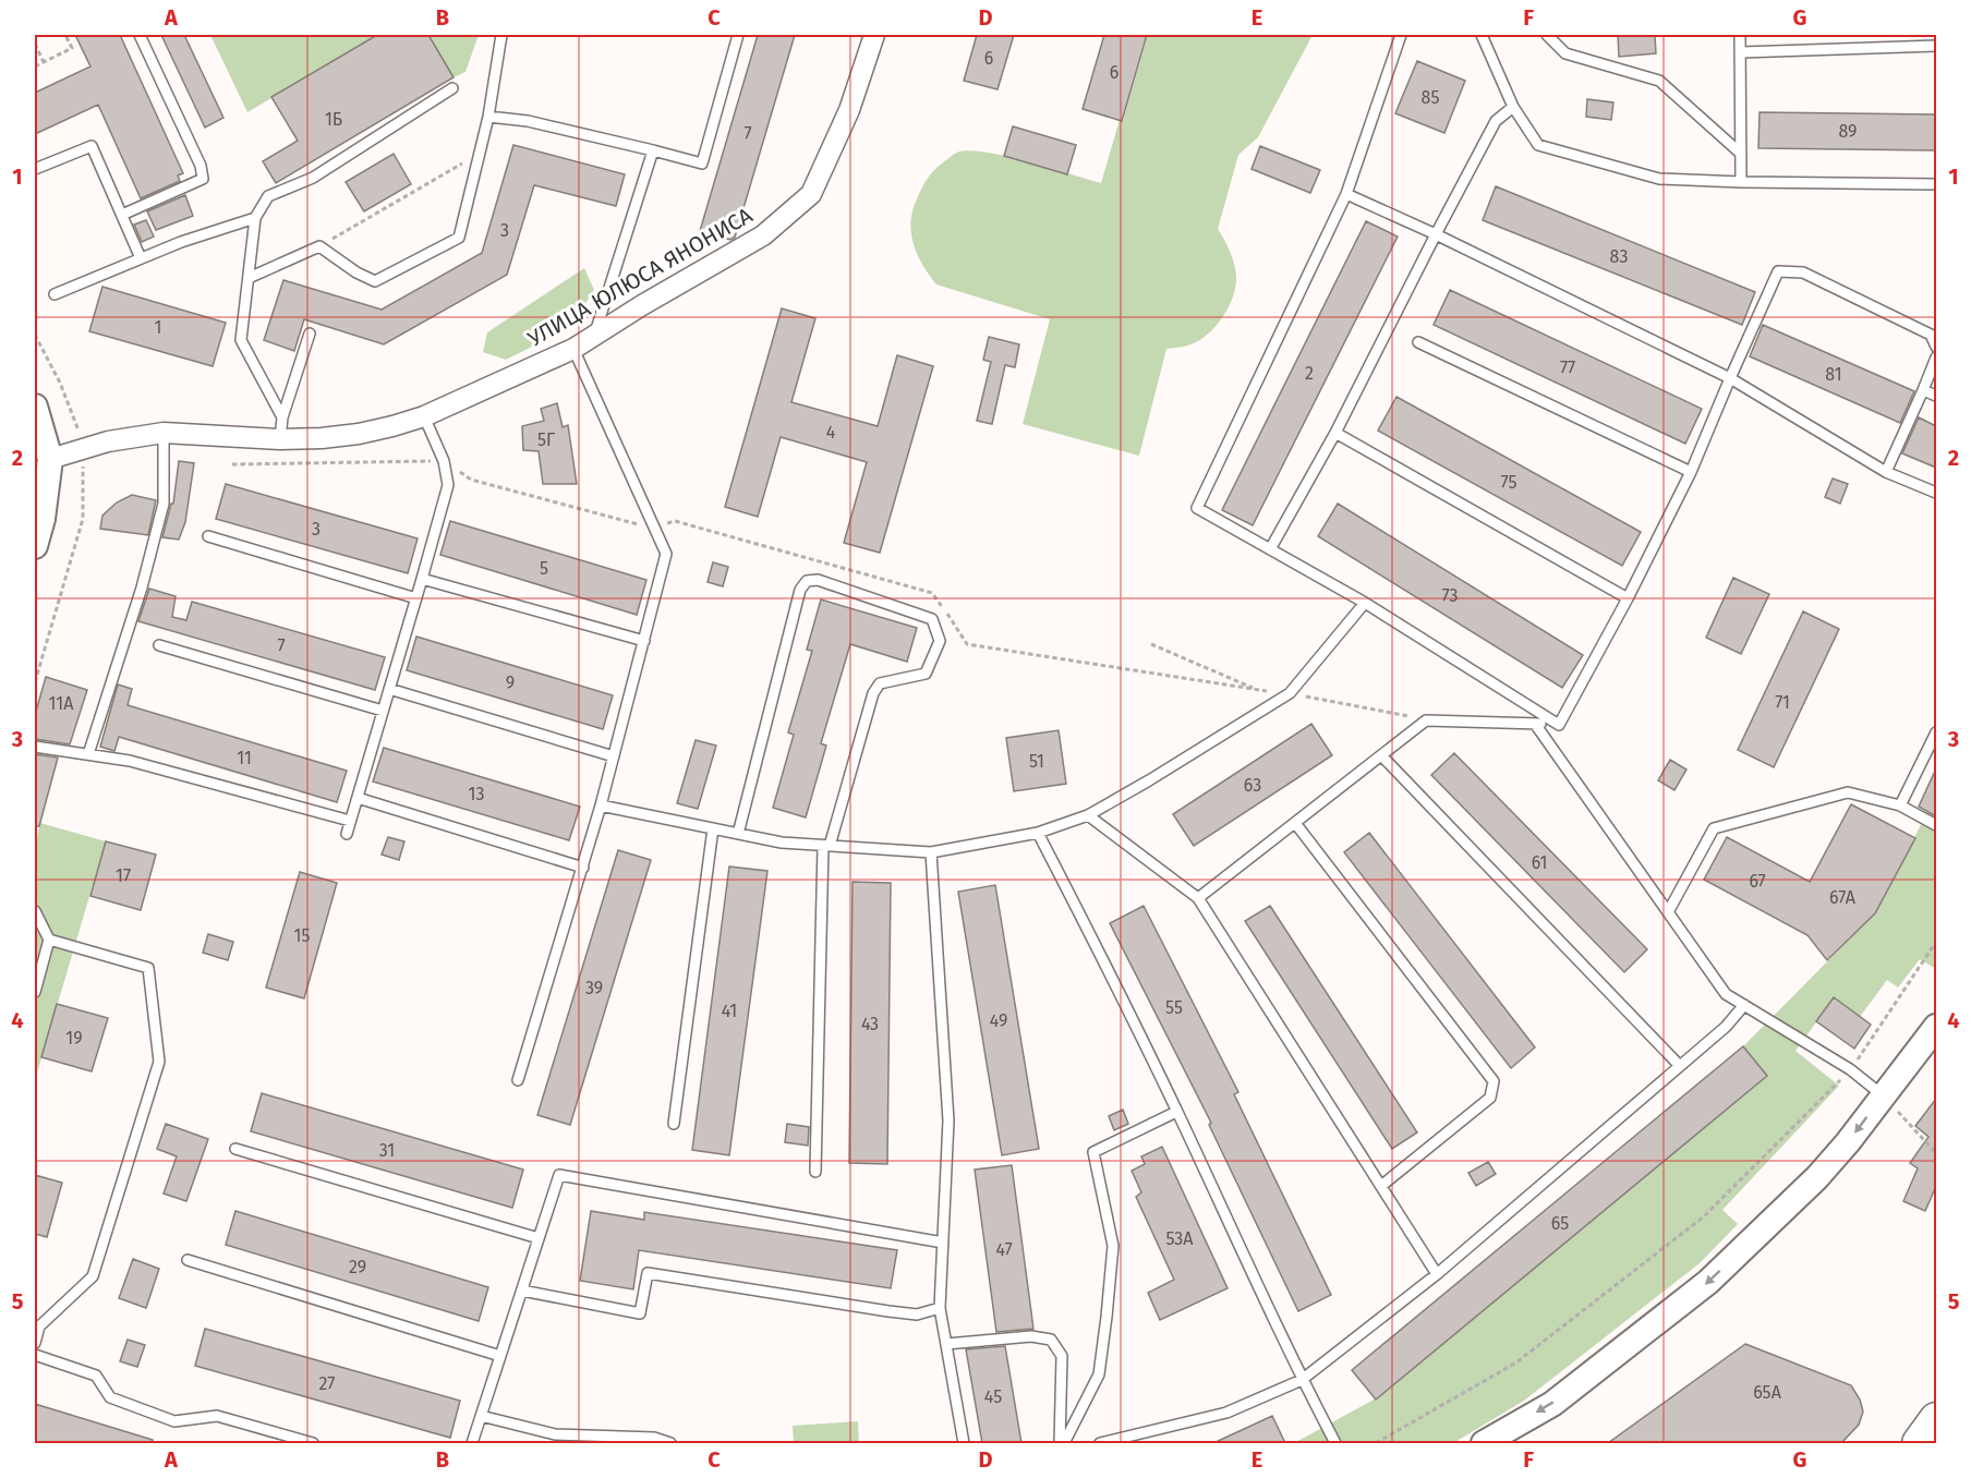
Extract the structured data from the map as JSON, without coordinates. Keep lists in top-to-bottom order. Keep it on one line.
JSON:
{"streets":{"street":["УЛИЦА ЮЛЮСА ЯНОНИСА"]},"house_numbers":["6","6","85","1Б","89","7","3","83","1","77","2","81","4","5Г","75","3","5","73","7","9","71","11А","11","51","63","13","61","17","67","67А","15","39","55","41","49","43","19","31","65","53А","47","29","27","65А","45"],"grid":{"columns":["A","B","C","D","E","F","G"],"rows":["1","2","3","4","5"]}}
